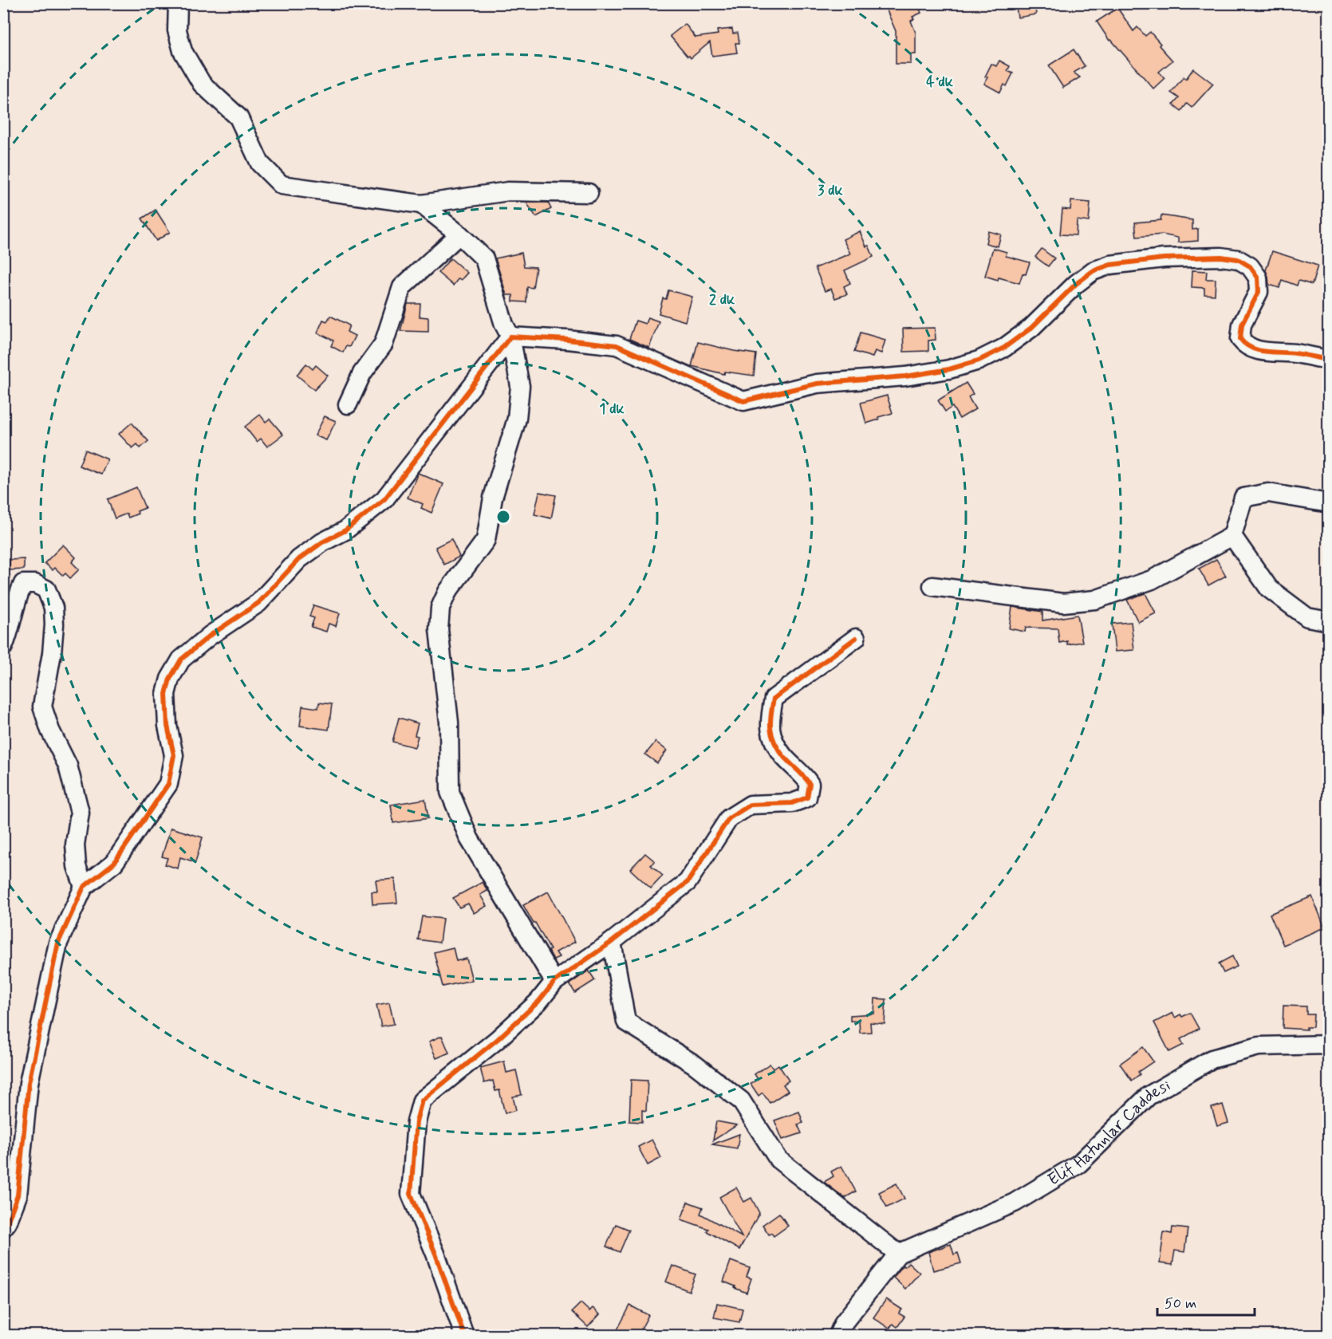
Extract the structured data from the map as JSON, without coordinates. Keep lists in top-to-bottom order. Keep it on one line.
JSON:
{"streets":{"street":["Elif Hatunlar Caddesi"]},"scale_bar":"50 m","rings":["4 dk","3 dk","2 dk","1 dk"]}
